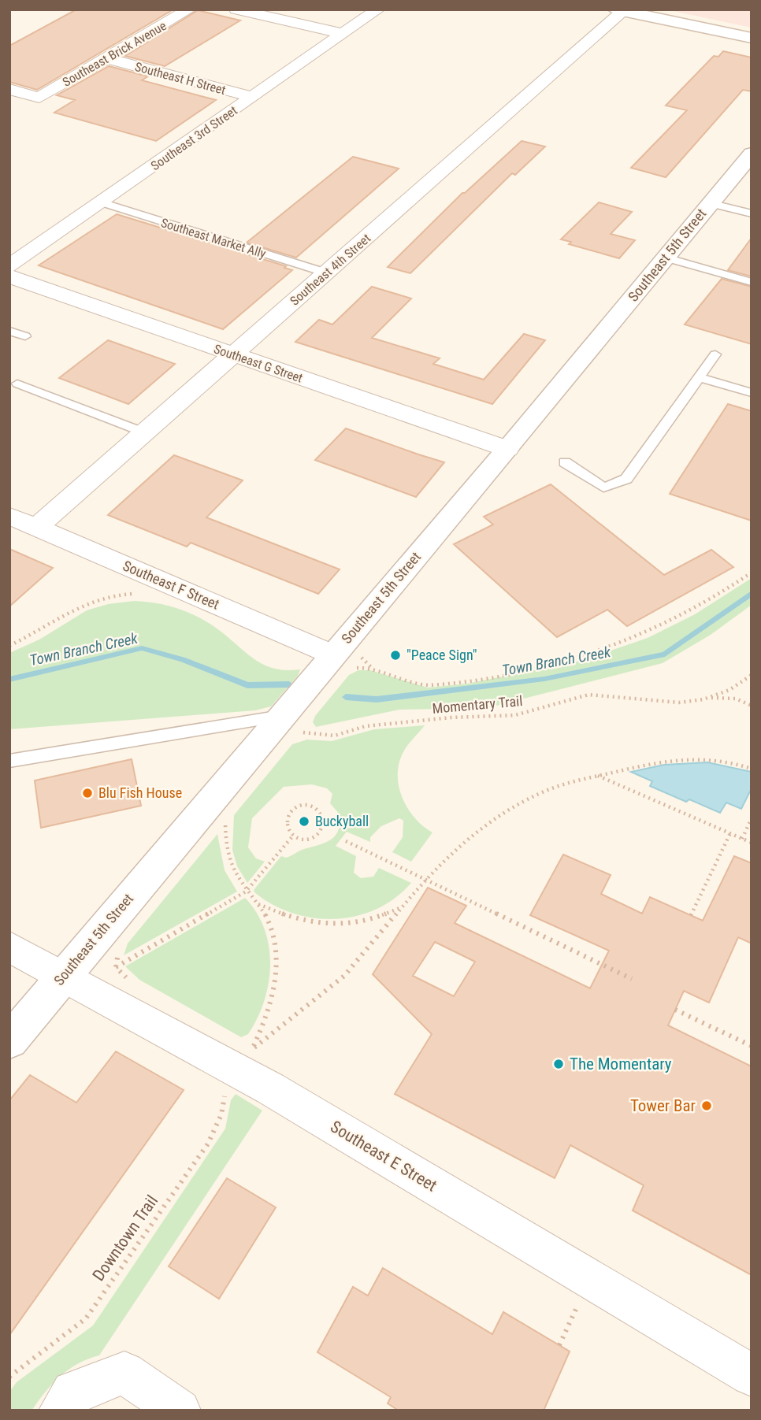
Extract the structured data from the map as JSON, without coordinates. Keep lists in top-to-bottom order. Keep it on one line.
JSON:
{"streets":{"street":["Southeast Brick Avenue","Southeast H Street","Southeast 3rd Street","Southeast 5th Street","Southeast 4th Street","Southeast G Street","Southeast F Street","Southeast E Street"],"lane":["Southeast Market Ally"],"path":["Momentary Trail","Downtown Trail"]},"crossings":[["Southeast Brick Avenue","Southeast H Street"],["Southeast H Street","Southeast 3rd Street"],["Southeast 3rd Street","Southeast Market Ally"],["Southeast Market Ally","Southeast 4th Street"],["Southeast 5th Street","Southeast G Street"],["Southeast 5th Street","Southeast F Street"],["Southeast 5th Street","Momentary Trail"],["Southeast 5th Street","Southeast E Street"],["Southeast 4th Street","Southeast G Street"],["Southeast 4th Street","Southeast F Street"]],"water":["Town Branch Creek"],"places":["\"Peace Sign\"","Blu Fish House","Buckyball","The Momentary","Tower Bar"]}
